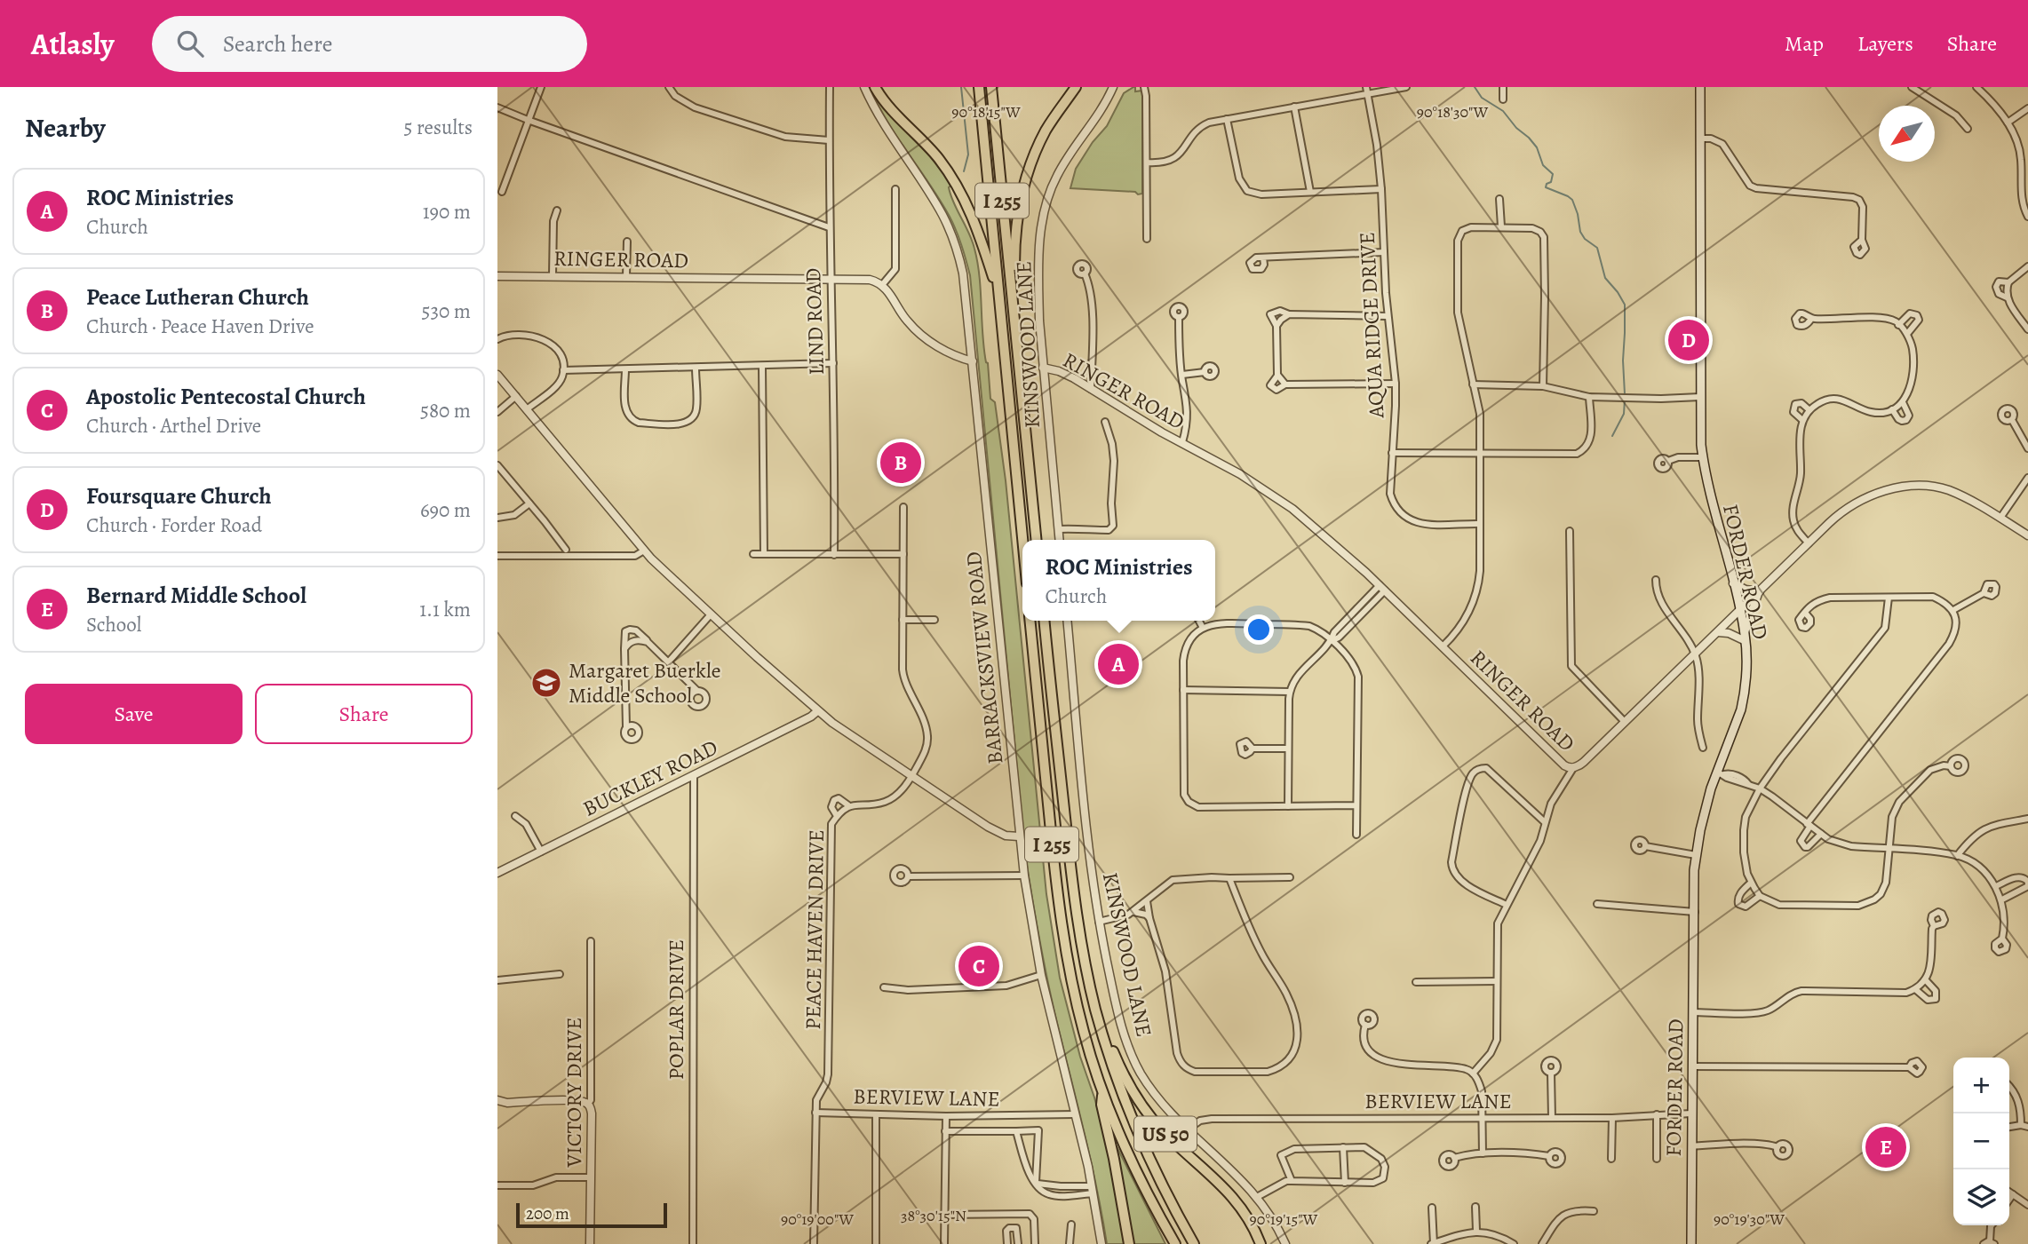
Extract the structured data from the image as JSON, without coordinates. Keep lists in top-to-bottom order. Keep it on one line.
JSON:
{"streets":{"highway":["I 255","US 50"],"main road":["FORDER ROAD"],"street":["RINGER ROAD","LIND ROAD","AQUA RIDGE DRIVE","KINSWOOD LANE","BARRACKSVIEW ROAD","BUCKLEY ROAD","PEACE HAVEN DRIVE","POPLAR DRIVE","VICTORY DRIVE","BERVIEW LANE"]},"crossings":[["I 255","US 50"],["RINGER ROAD","LIND ROAD"],["RINGER ROAD","KINSWOOD LANE"],["RINGER ROAD","FORDER ROAD"],["KINSWOOD LANE","BERVIEW LANE"],["FORDER ROAD","BERVIEW LANE"],["BARRACKSVIEW ROAD","BERVIEW LANE"],["BUCKLEY ROAD","POPLAR DRIVE"],["PEACE HAVEN DRIVE","BERVIEW LANE"]],"places":{"school or university":["Margaret Buerkle Middle School"]},"scale_bar":"200 m","north":"bottom left","page":{"header":"Atlasly","search":"Search here","nav":["Map","Layers","Share"],"heading":["Nearby","5 results"],"list":[{"mark":"A","name":"ROC Ministries","note":"Church","value":"190 m"},{"mark":"B","name":"Peace Lutheran Church","note":"Church · Peace Haven Drive","value":"530 m"},{"mark":"C","name":"Apostolic Pentecostal Church","note":"Church · Arthel Drive","value":"580 m"},{"mark":"D","name":"Foursquare Church","note":"Church · Forder Road","value":"690 m"},{"mark":"E","name":"Bernard Middle School","note":"School","value":"1.1 km"}],"pins":["D","B","A","C","E"],"popup":["ROC Ministries","Church"],"buttons":["Save","Share"],"map_buttons":["+","−"],"scale":"200 m"},"coordinates":["90°18'15\"W","90°18'30\"W","38°30'15\"N","90°19'00\"W","90°19'15\"W","90°19'30\"W"]}
